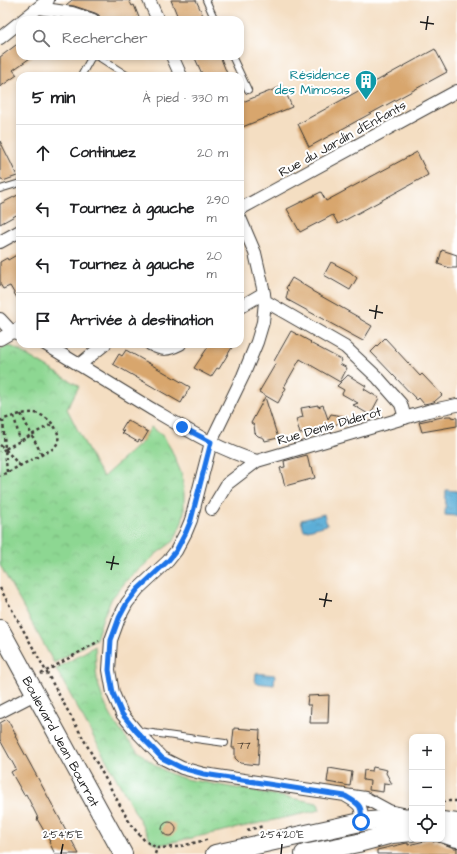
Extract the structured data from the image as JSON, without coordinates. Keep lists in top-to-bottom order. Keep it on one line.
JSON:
{"streets":{"main road":["Boulevard Jean Bourrat"],"street":["Rue du Jardin d'Enfants","Rue Denis Diderot"]},"places":{"building":["Résidence des Mimosas"]},"house_numbers":["77"],"page":{"search":"Rechercher","heading":["5 min","À pied · 330 m"],"list":[["Continuez","20 m"],["Tournez à gauche","290 m"],["Tournez à gauche","20 m"],"Arrivée à destination"],"map_buttons":["+","−"]},"coordinates":["2°54'15\"E","2°54'20\"E"]}
